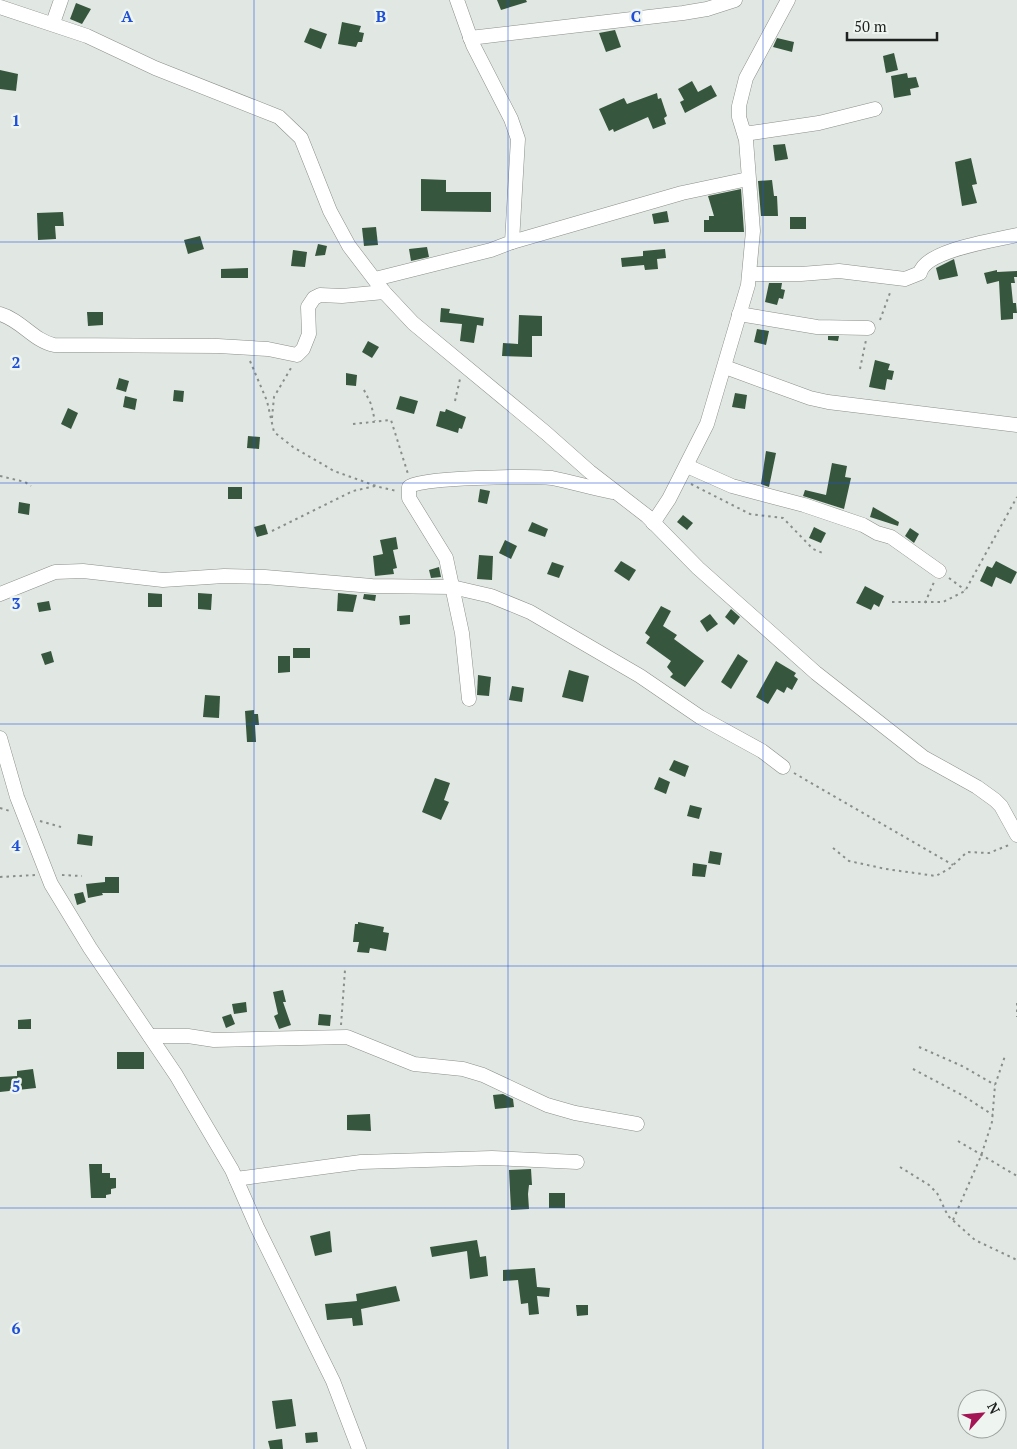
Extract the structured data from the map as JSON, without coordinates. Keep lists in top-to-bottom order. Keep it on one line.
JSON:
{"scale_bar":"50 m","north":"top right","grid":{"columns":["A","B","C"],"rows":["1","2","3","4","5","6"]}}
